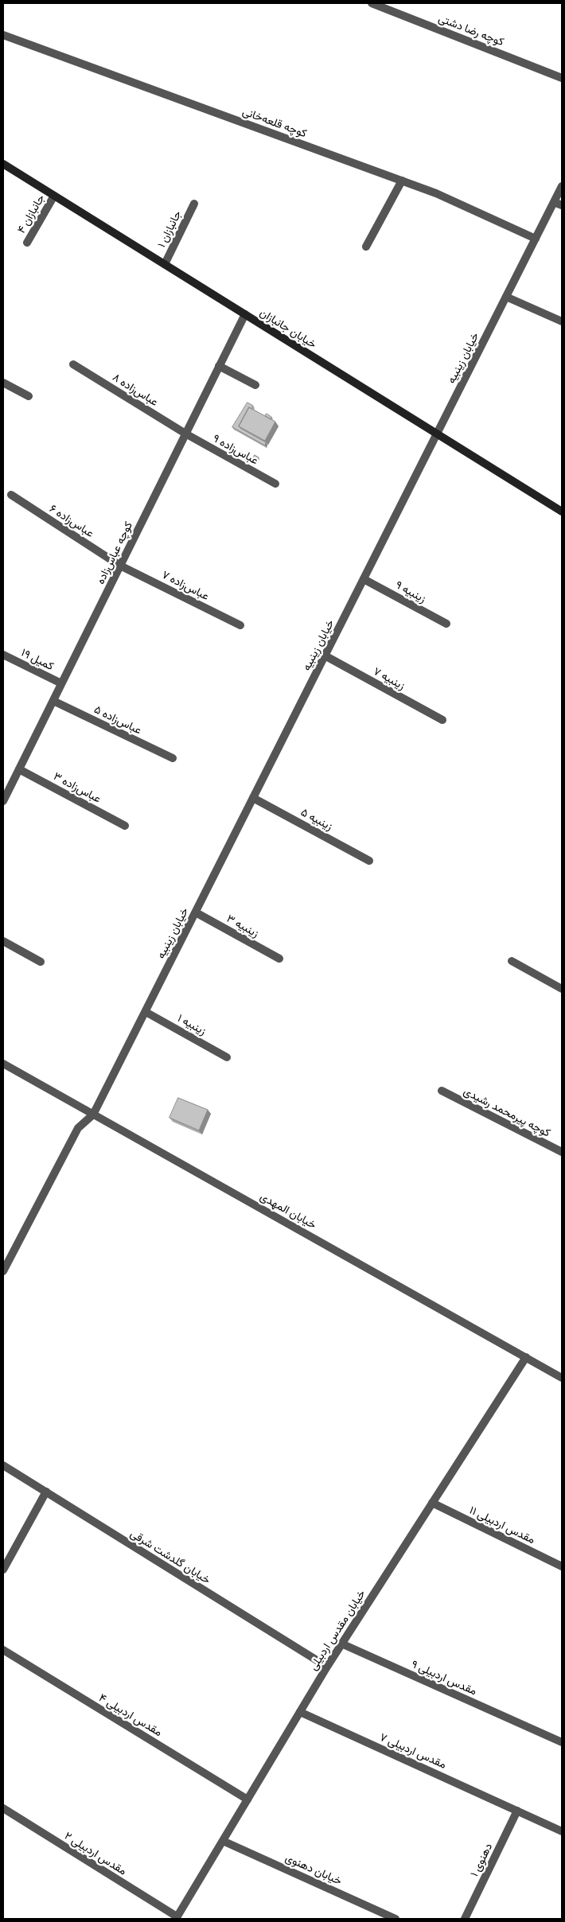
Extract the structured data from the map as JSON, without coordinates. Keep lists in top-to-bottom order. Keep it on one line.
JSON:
{"streets":{"main road":["خیابان جانبازان"],"street":["کوچه رضا دشتی","کوچه قلعه‌خانی","جانبازان ۴","جانبازان ۱","خیابان زینبیه","عباس‌زاده ۸","عباس‌زاده ۹","عباس‌زاده ۶","کوچه عباس‌زاده","عباس‌زاده ۷","زینبیه ۹","کمیل ۱۹","زینبیه ۷","عباس‌زاده ۵","عباس‌زاده ۳","زینبیه ۵","زینبیه ۳","زینبیه ۱","کوچه پیرمحمد رشیدی","خیابان المهدی","مقدس اردبیلی ۱۱","خیابان گلدشت شرقی","خیابان مقدس اردبیلی","مقدس اردبیلی ۹","مقدس اردبیلی ۴","مقدس اردبیلی ۷","مقدس اردبیلی ۲","دهنوی ۱","خیابان دهنوی"]},"crossings":[["کوچه قلعه‌خانی","خیابان زینبیه"],["جانبازان ۴","خیابان جانبازان"],["جانبازان ۱","خیابان جانبازان"],["خیابان جانبازان","خیابان زینبیه"],["خیابان جانبازان","کوچه عباس‌زاده"],["خیابان زینبیه","زینبیه ۹"],["خیابان زینبیه","زینبیه ۷"],["خیابان زینبیه","زینبیه ۵"],["خیابان زینبیه","زینبیه ۳"],["خیابان زینبیه","زینبیه ۱"],["خیابان زینبیه","خیابان المهدی"],["عباس‌زاده ۸","عباس‌زاده ۹"],["عباس‌زاده ۸","کوچه عباس‌زاده"],["عباس‌زاده ۹","کوچه عباس‌زاده"],["عباس‌زاده ۶","کوچه عباس‌زاده"],["عباس‌زاده ۶","عباس‌زاده ۷"],["کوچه عباس‌زاده","عباس‌زاده ۷"],["کوچه عباس‌زاده","کمیل ۱۹"],["کوچه عباس‌زاده","عباس‌زاده ۵"],["کوچه عباس‌زاده","عباس‌زاده ۳"],["خیابان المهدی","خیابان مقدس اردبیلی"],["مقدس اردبیلی ۱۱","خیابان مقدس اردبیلی"],["خیابان گلدشت شرقی","خیابان مقدس اردبیلی"],["خیابان مقدس اردبیلی","مقدس اردبیلی ۹"],["خیابان مقدس اردبیلی","مقدس اردبیلی ۴"],["خیابان مقدس اردبیلی","مقدس اردبیلی ۷"],["خیابان مقدس اردبیلی","مقدس اردبیلی ۲"],["خیابان مقدس اردبیلی","خیابان دهنوی"],["مقدس اردبیلی ۷","دهنوی ۱"]]}
